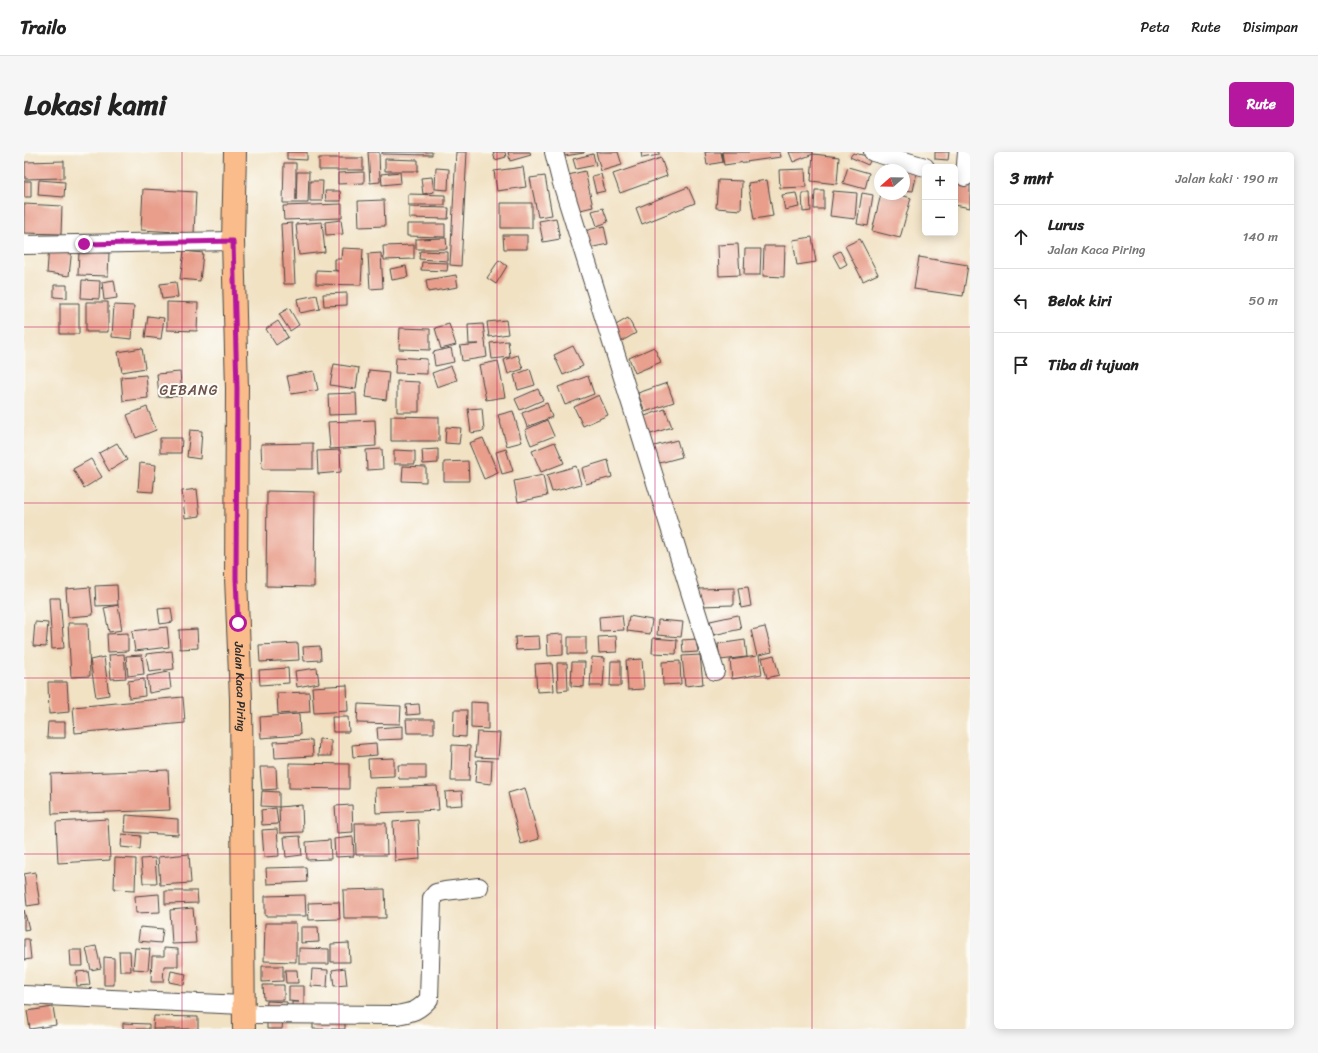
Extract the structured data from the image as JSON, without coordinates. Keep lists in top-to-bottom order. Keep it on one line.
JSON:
{"streets":{"main road":["Jalan Kaca Piring"]},"districts":["GEBANG"],"north":"left","page":{"header":"Trailo","nav":["Peta","Rute","Disimpan"],"title":"Lokasi kami","buttons":"Rute","heading":["3 mnt","Jalan kaki · 190 m"],"map_buttons":["+","−"],"list":[["Lurus","Jalan Kaca Piring","140 m"],["Belok kiri","50 m"],"Tiba di tujuan"]}}
